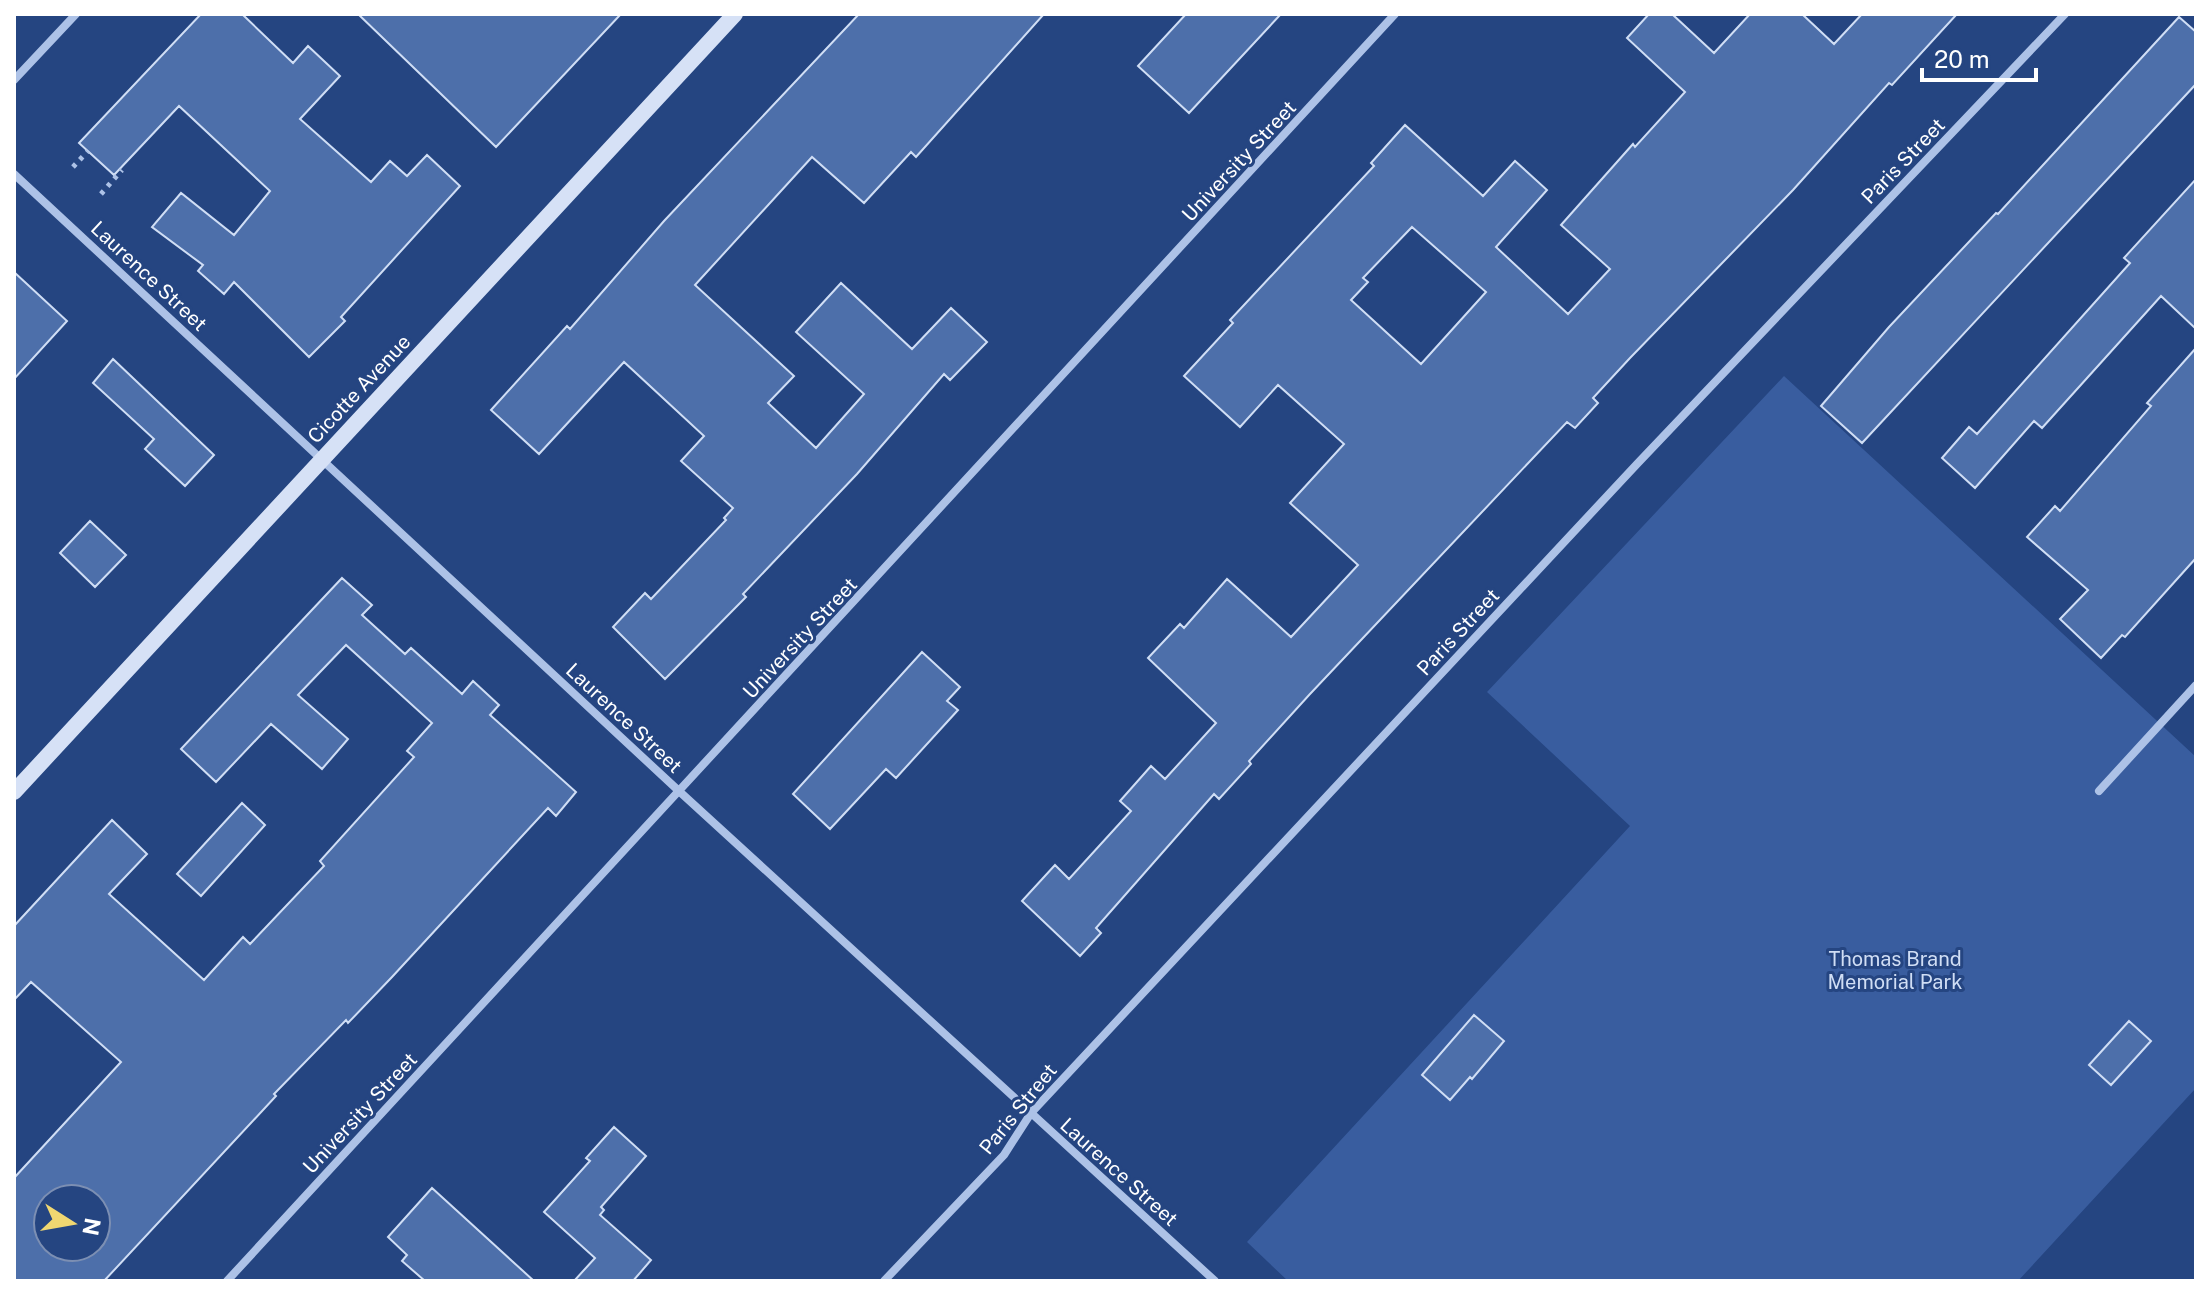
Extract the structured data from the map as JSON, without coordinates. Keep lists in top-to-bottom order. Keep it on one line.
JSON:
{"streets":{"street":["University Street","Paris Street","Laurence Street","Cicotte Avenue"]},"crossings":[["University Street","Laurence Street"],["Paris Street","Laurence Street"],["Laurence Street","Cicotte Avenue"]],"parks":["Thomas Brand Memorial Park"],"scale_bar":"20 m","north":"right"}
